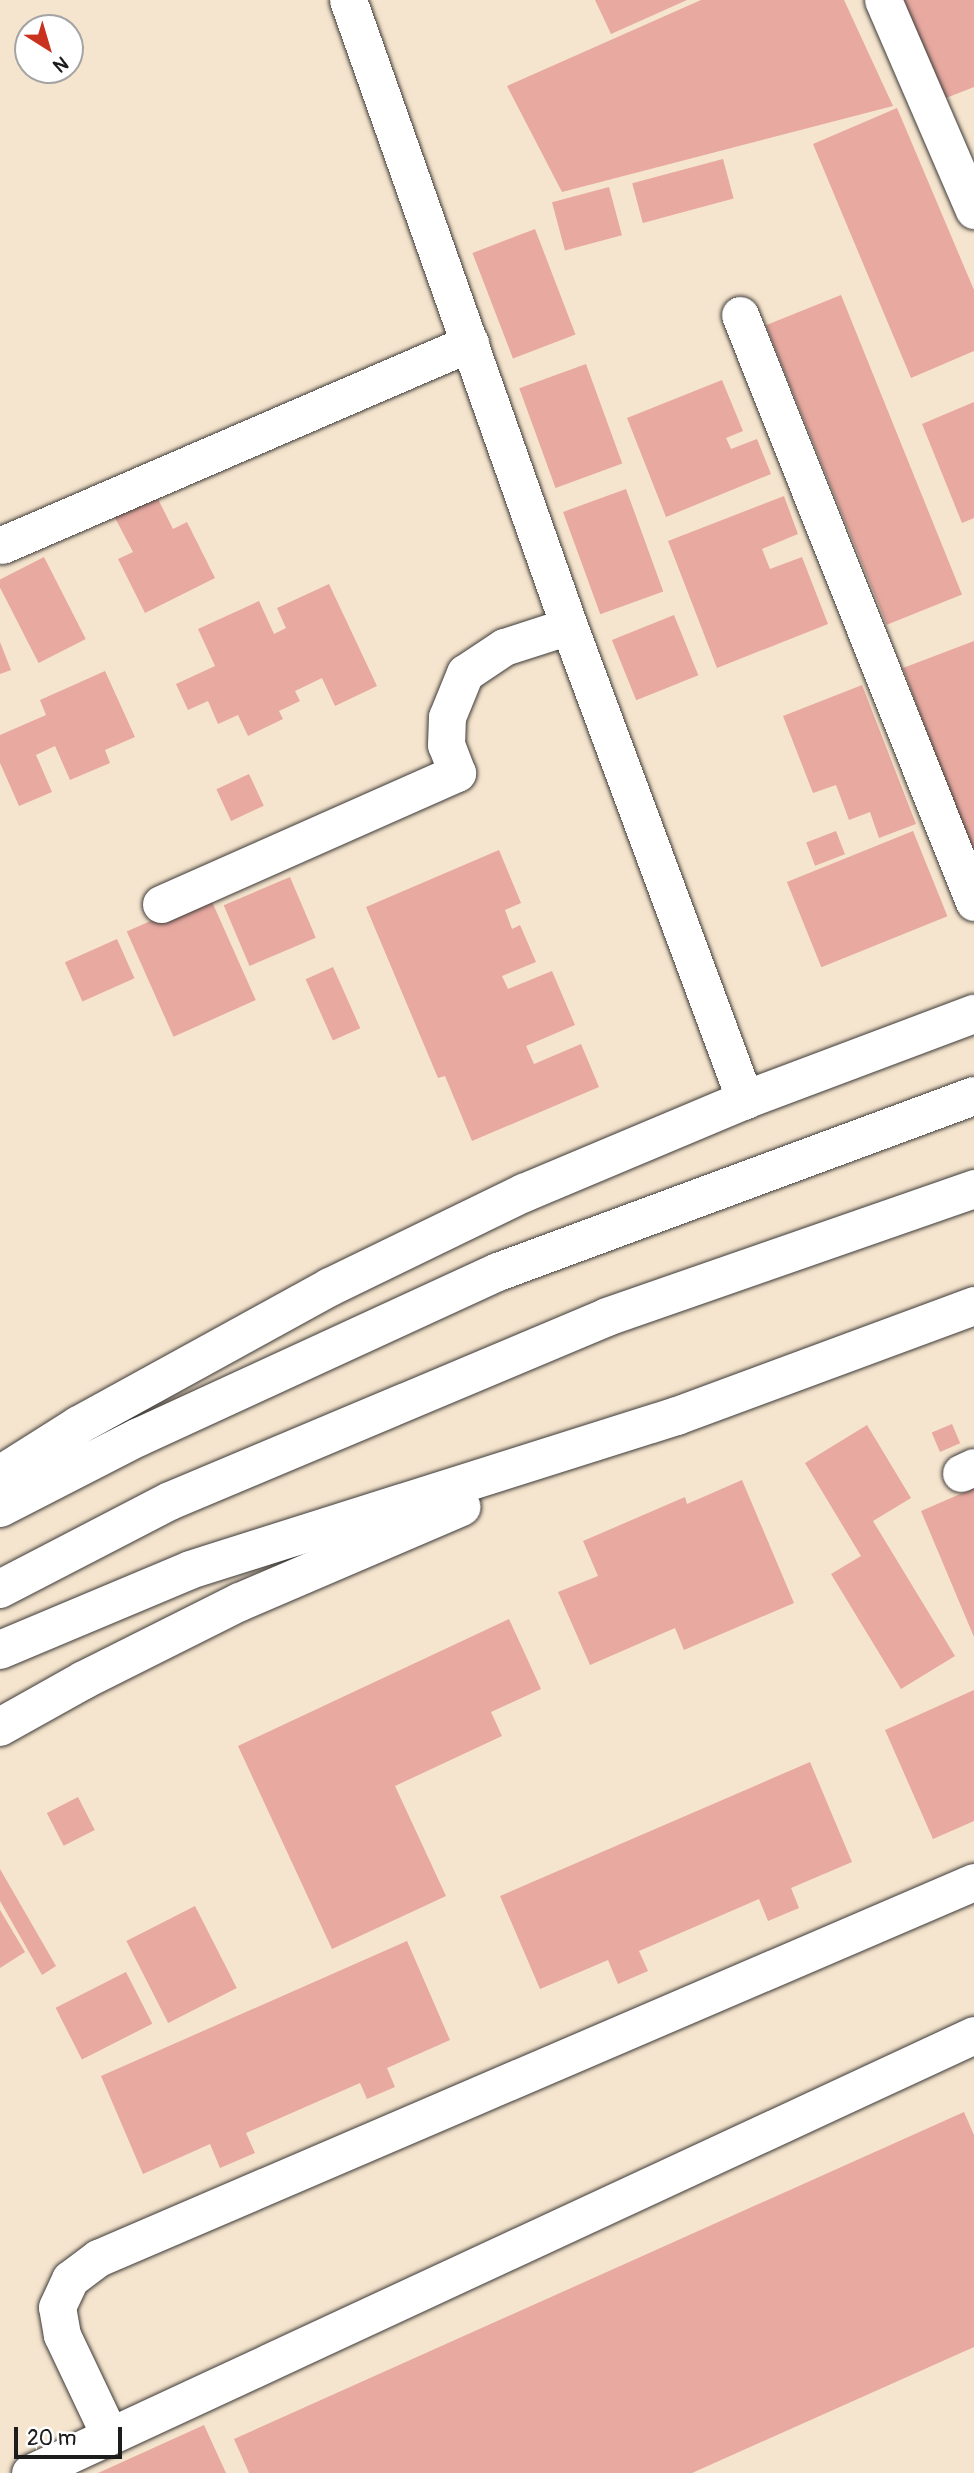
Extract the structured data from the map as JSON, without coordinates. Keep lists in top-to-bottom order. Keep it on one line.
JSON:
{"scale_bar":"20 m","north":"bottom right"}
